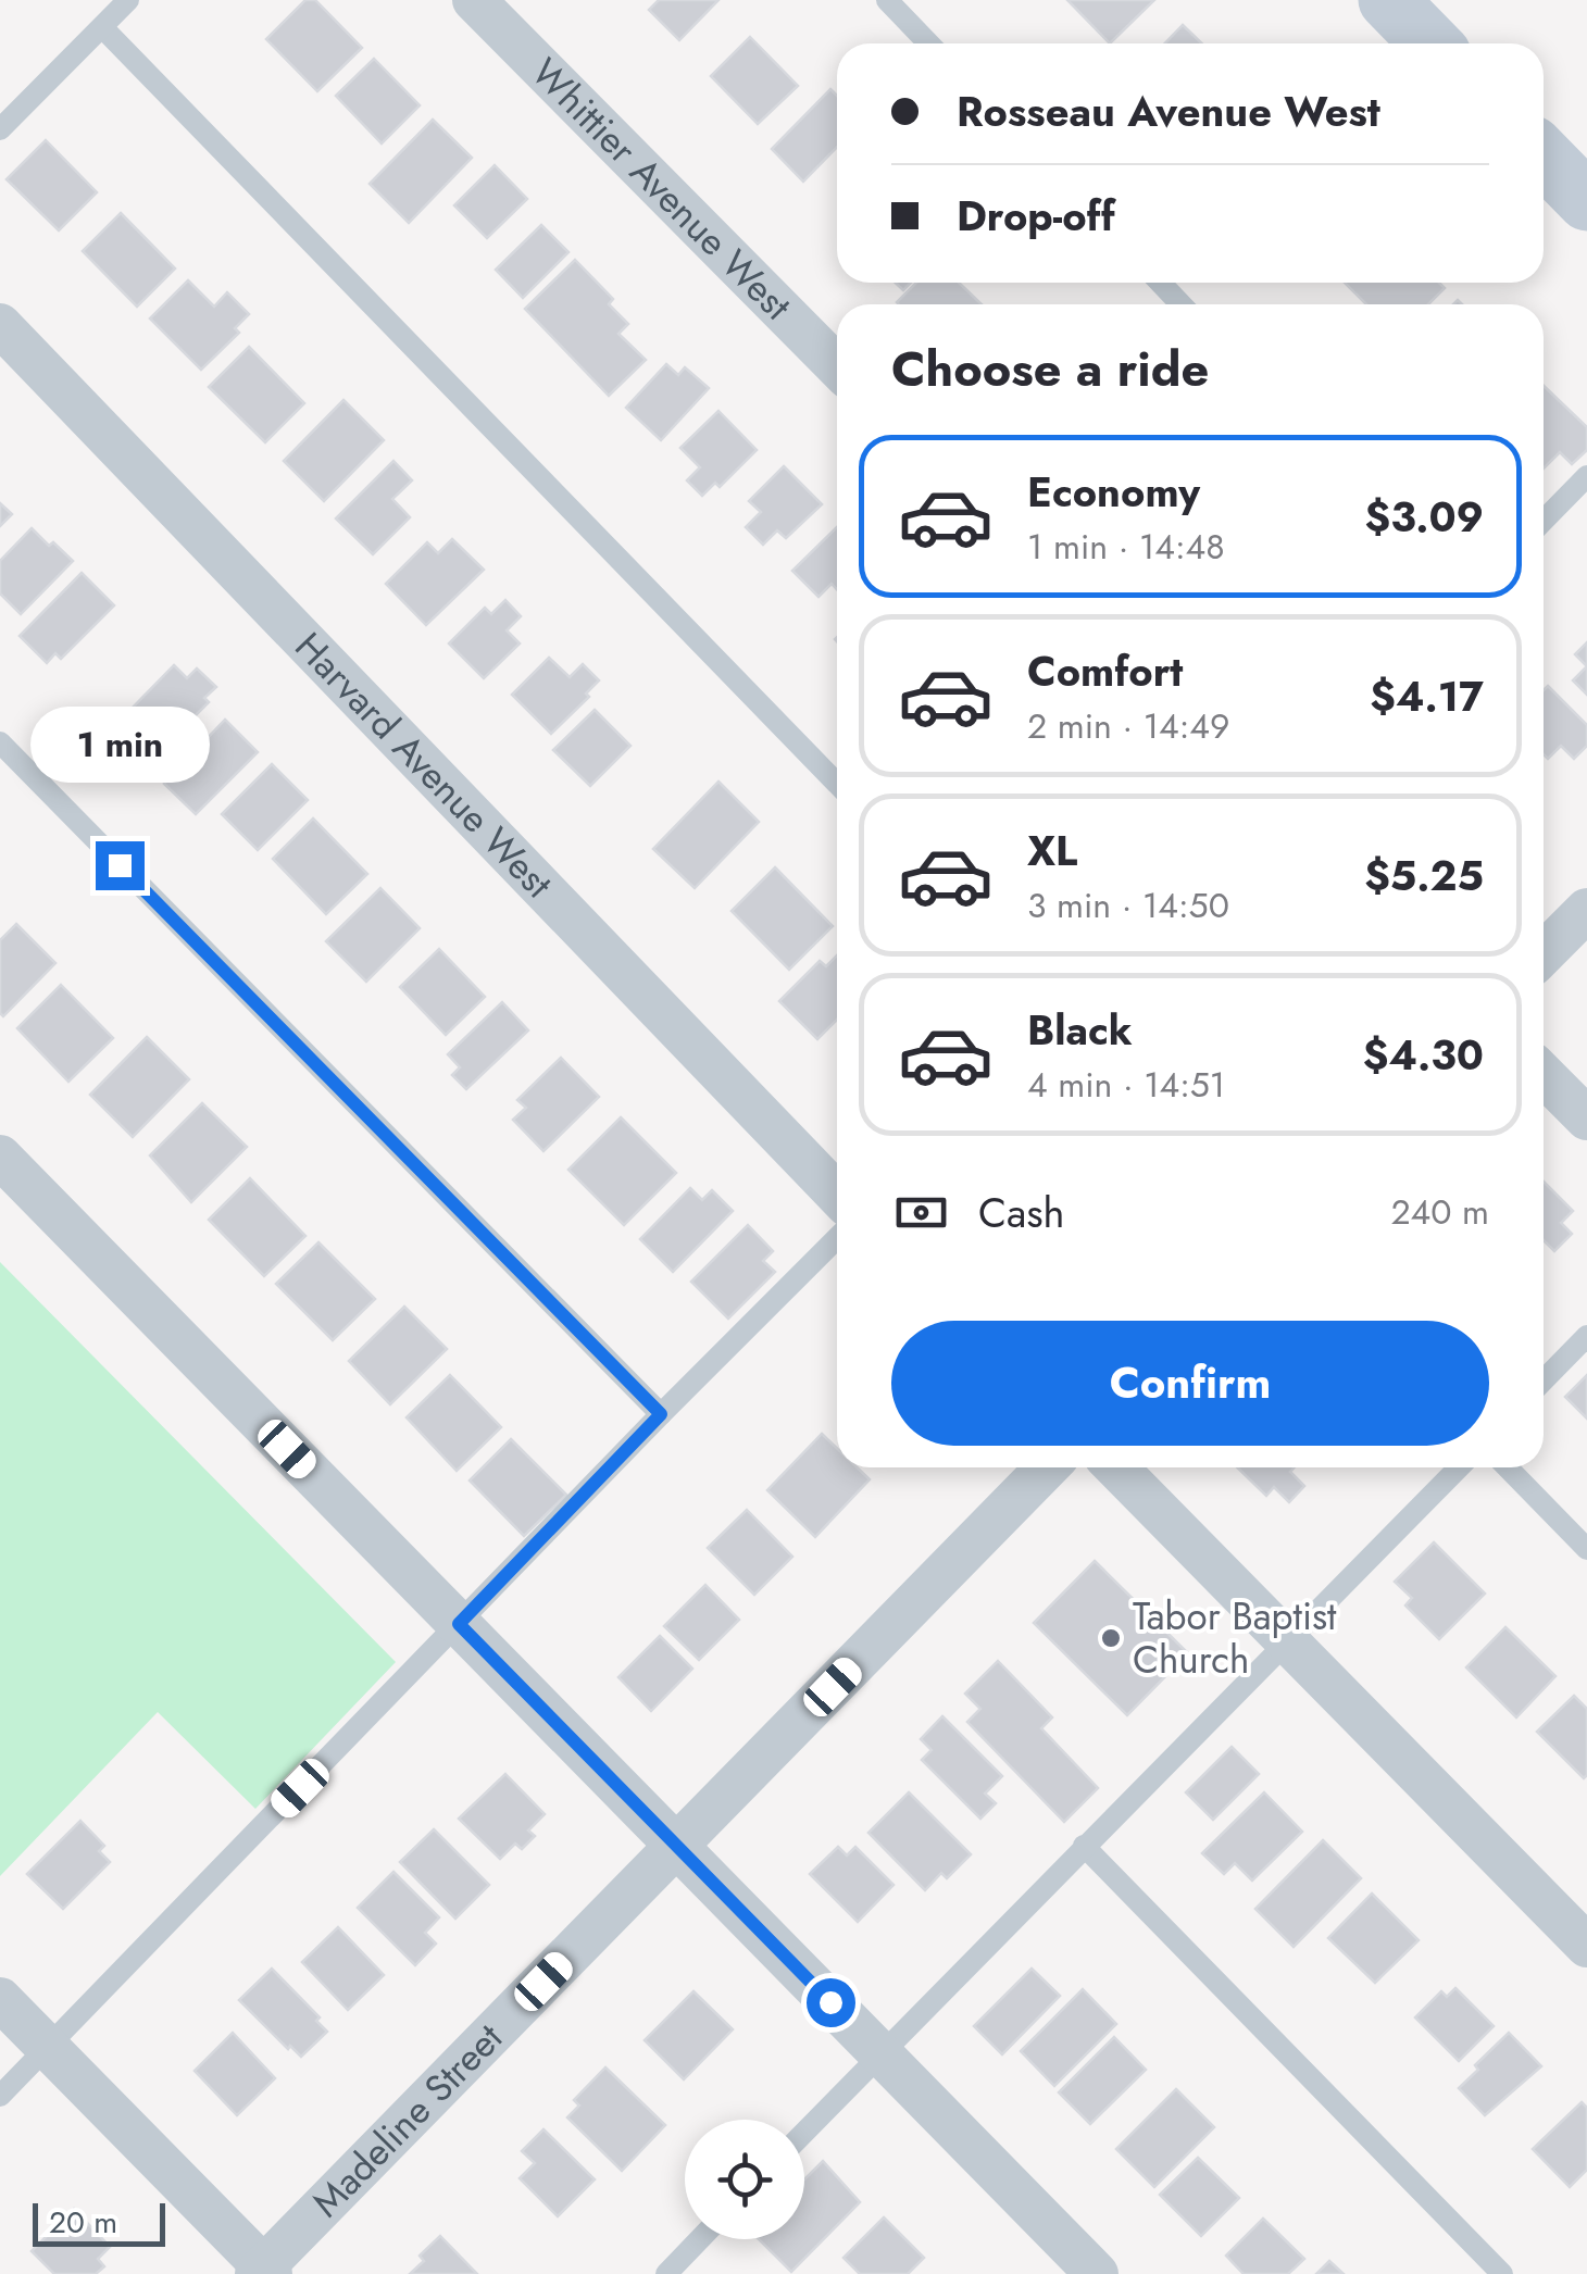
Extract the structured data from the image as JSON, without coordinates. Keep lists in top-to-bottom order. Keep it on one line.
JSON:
{"streets":{"street":["Whittier Avenue West","Harvard Avenue West","Madeline Street"]},"places":["Tabor Baptist Church"],"scale_bar":"20 m","page":{"banner":["Rosseau Avenue West","Drop-off"],"heading":"Choose a ride","list":[{"name":"Economy","note":"1 min · 14:48","value":"$3.09"},{"name":"Comfort","note":"2 min · 14:49","value":"$4.17"},{"name":"XL","note":"3 min · 14:50","value":"$5.25"},{"name":"Black","note":"4 min · 14:51","value":"$4.30"}],"bubble":"1 min","pay":["Cash","240 m"],"buttons":"Confirm","scale":"20 m"}}
